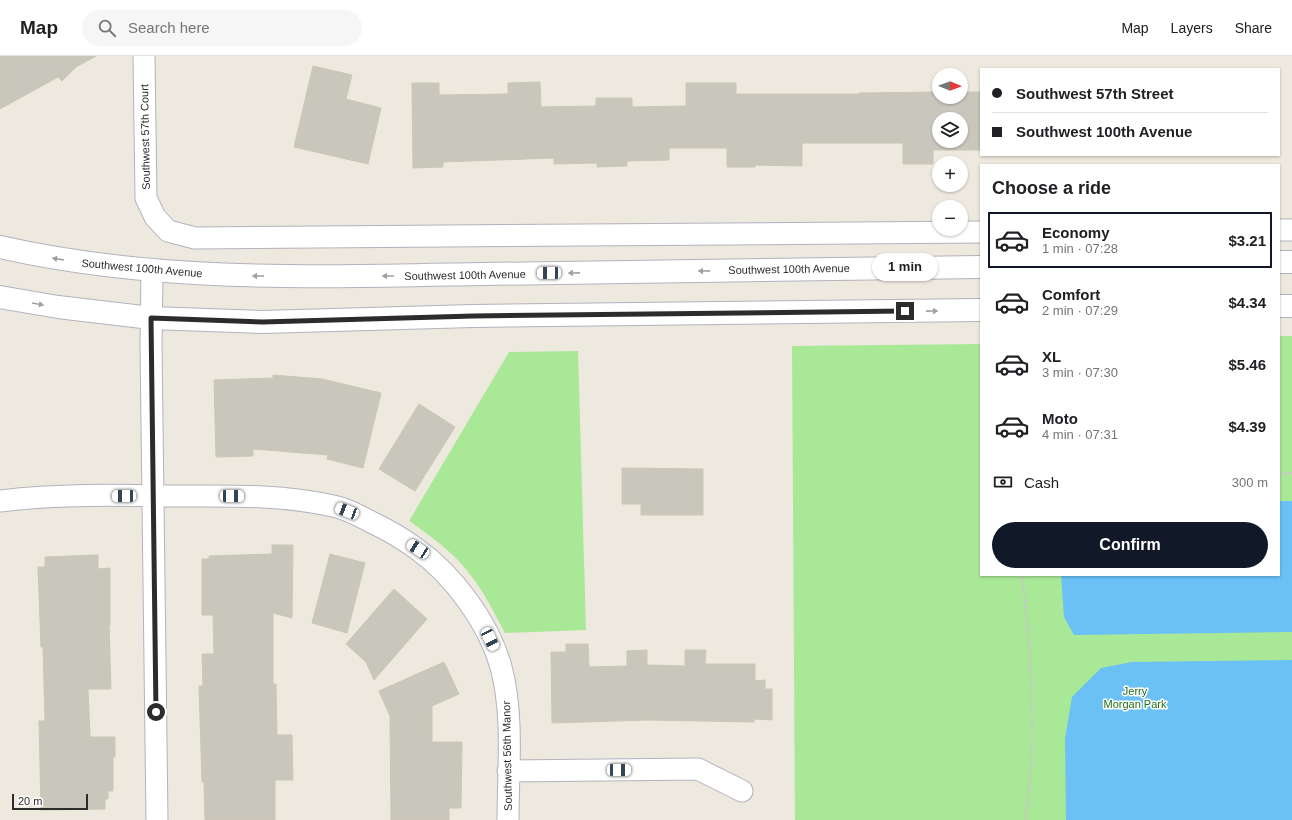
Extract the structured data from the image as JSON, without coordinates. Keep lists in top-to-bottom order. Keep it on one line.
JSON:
{"streets":{"main road":["Southwest 100th Avenue"],"street":["Southwest 57th Court","Southwest 56th Manor"]},"parks":["Jerry Morgan Park"],"scale_bar":"20 m","north":"right","page":{"header":"Map","search":"Search here","nav":["Map","Layers","Share"],"map_buttons":["+","−"],"banner":["Southwest 57th Street","Southwest 100th Avenue"],"heading":"Choose a ride","list":[{"name":"Economy","note":"1 min · 07:28","value":"$3.21"},{"name":"Comfort","note":"2 min · 07:29","value":"$4.34"},{"name":"XL","note":"3 min · 07:30","value":"$5.46"},{"name":"Moto","note":"4 min · 07:31","value":"$4.39"}],"bubble":"1 min","pay":["Cash","300 m"],"buttons":"Confirm","scale":"20 m"}}
